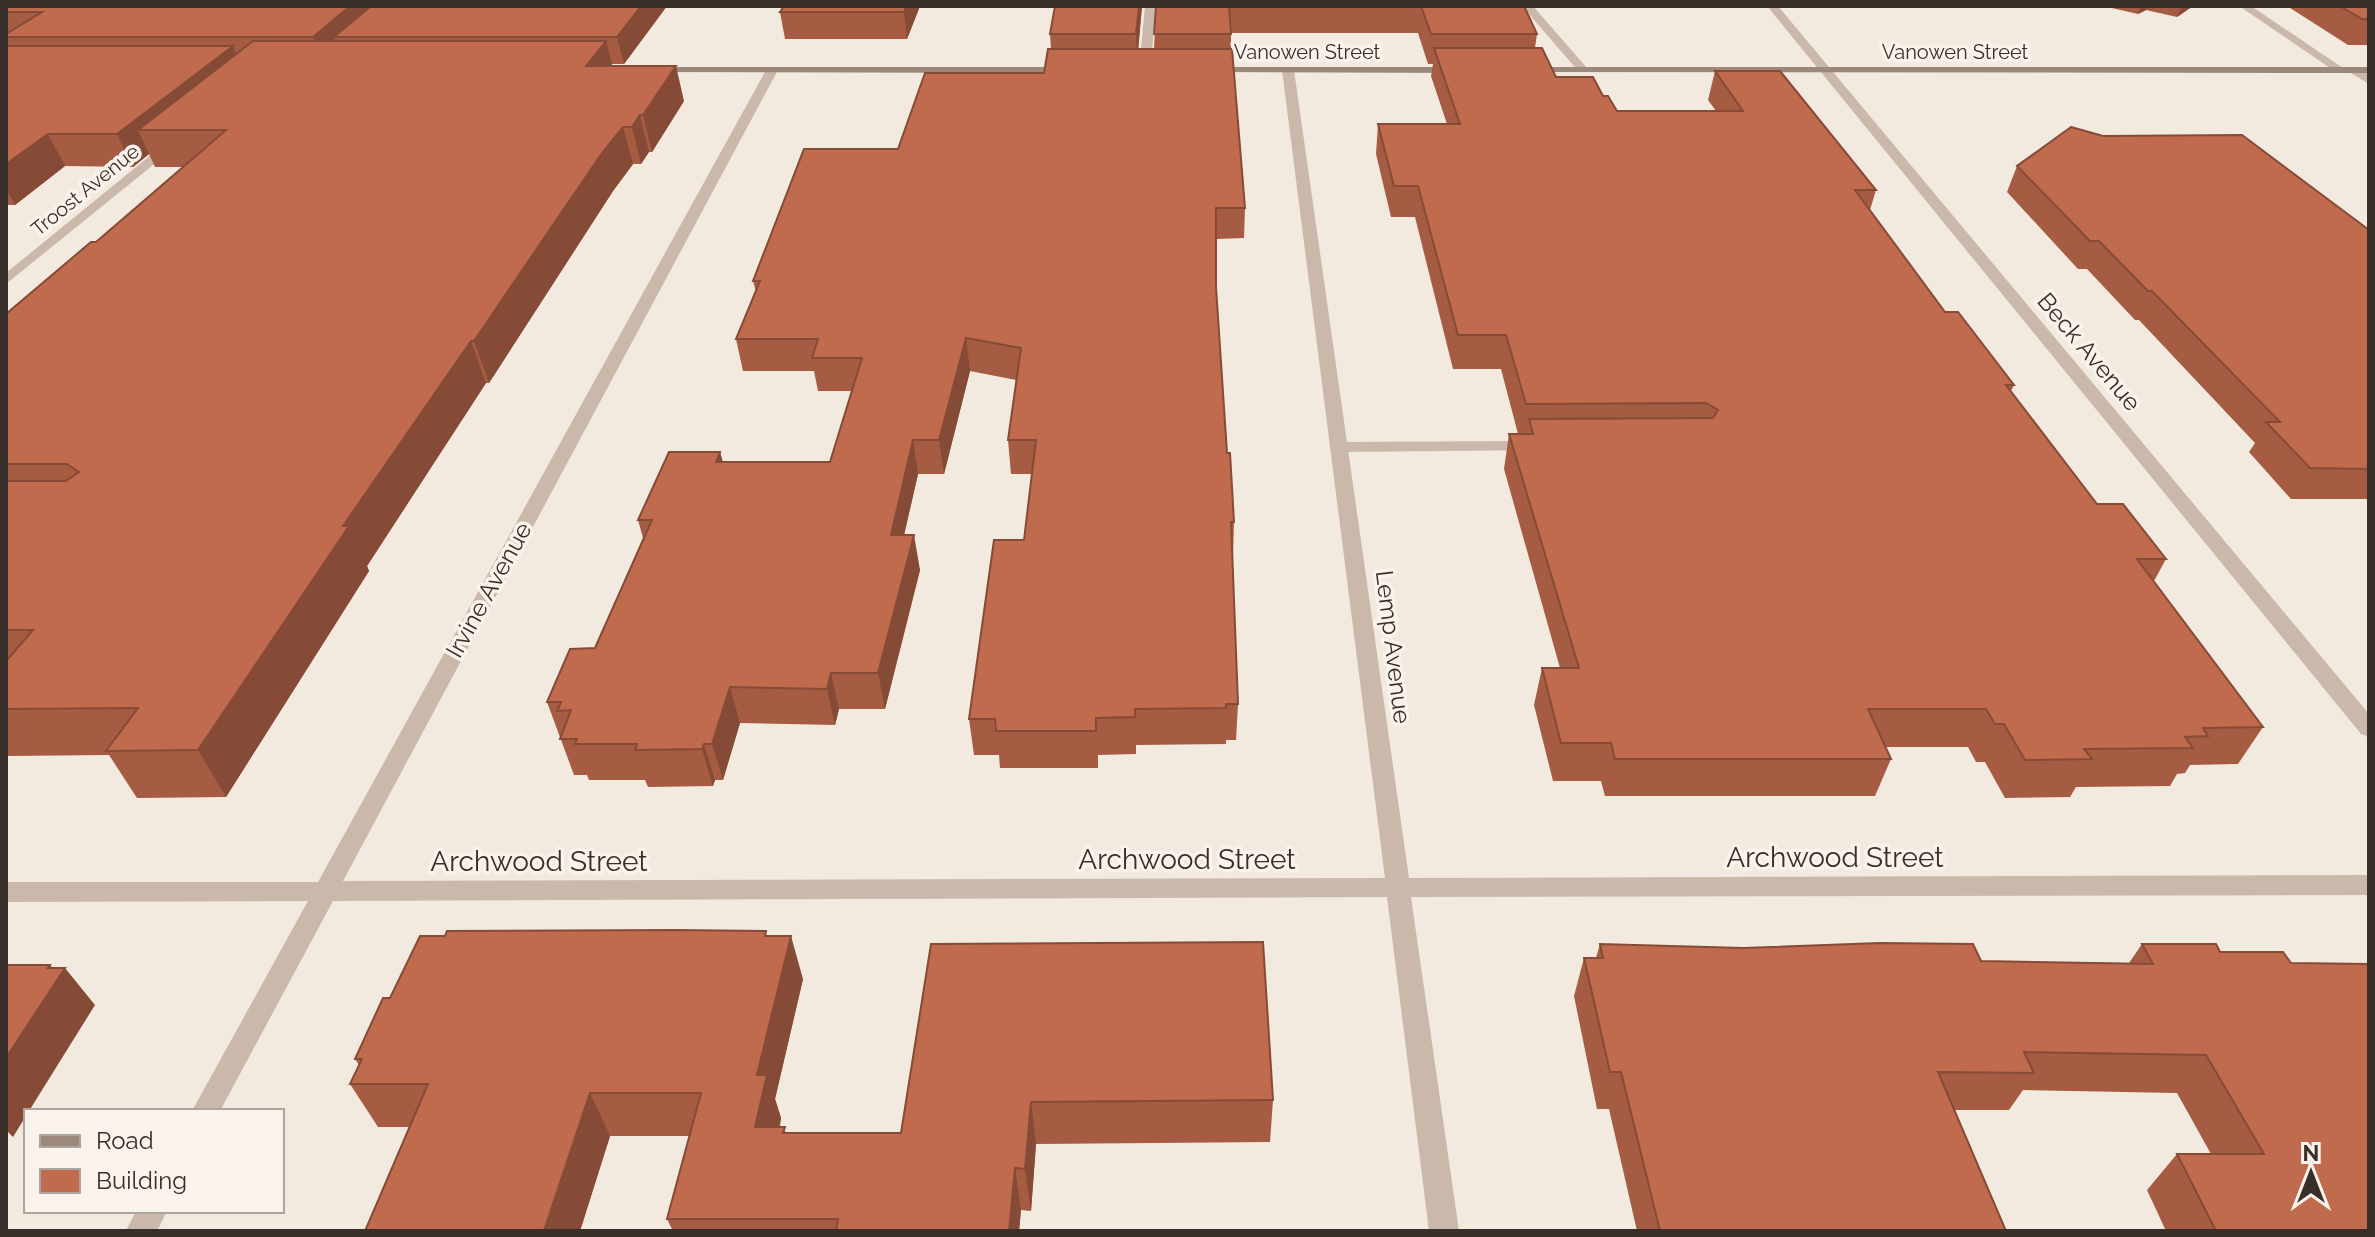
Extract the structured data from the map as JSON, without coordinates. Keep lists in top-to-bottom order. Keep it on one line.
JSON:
{"streets":{"main road":["Vanowen Street"],"street":["Troost Avenue","Beck Avenue","Irvine Avenue","Lemp Avenue","Archwood Street"]},"crossings":[["Vanowen Street","Beck Avenue"],["Vanowen Street","Lemp Avenue"],["Irvine Avenue","Archwood Street"],["Lemp Avenue","Archwood Street"]],"legend":["Road","Building"],"north":"top"}
